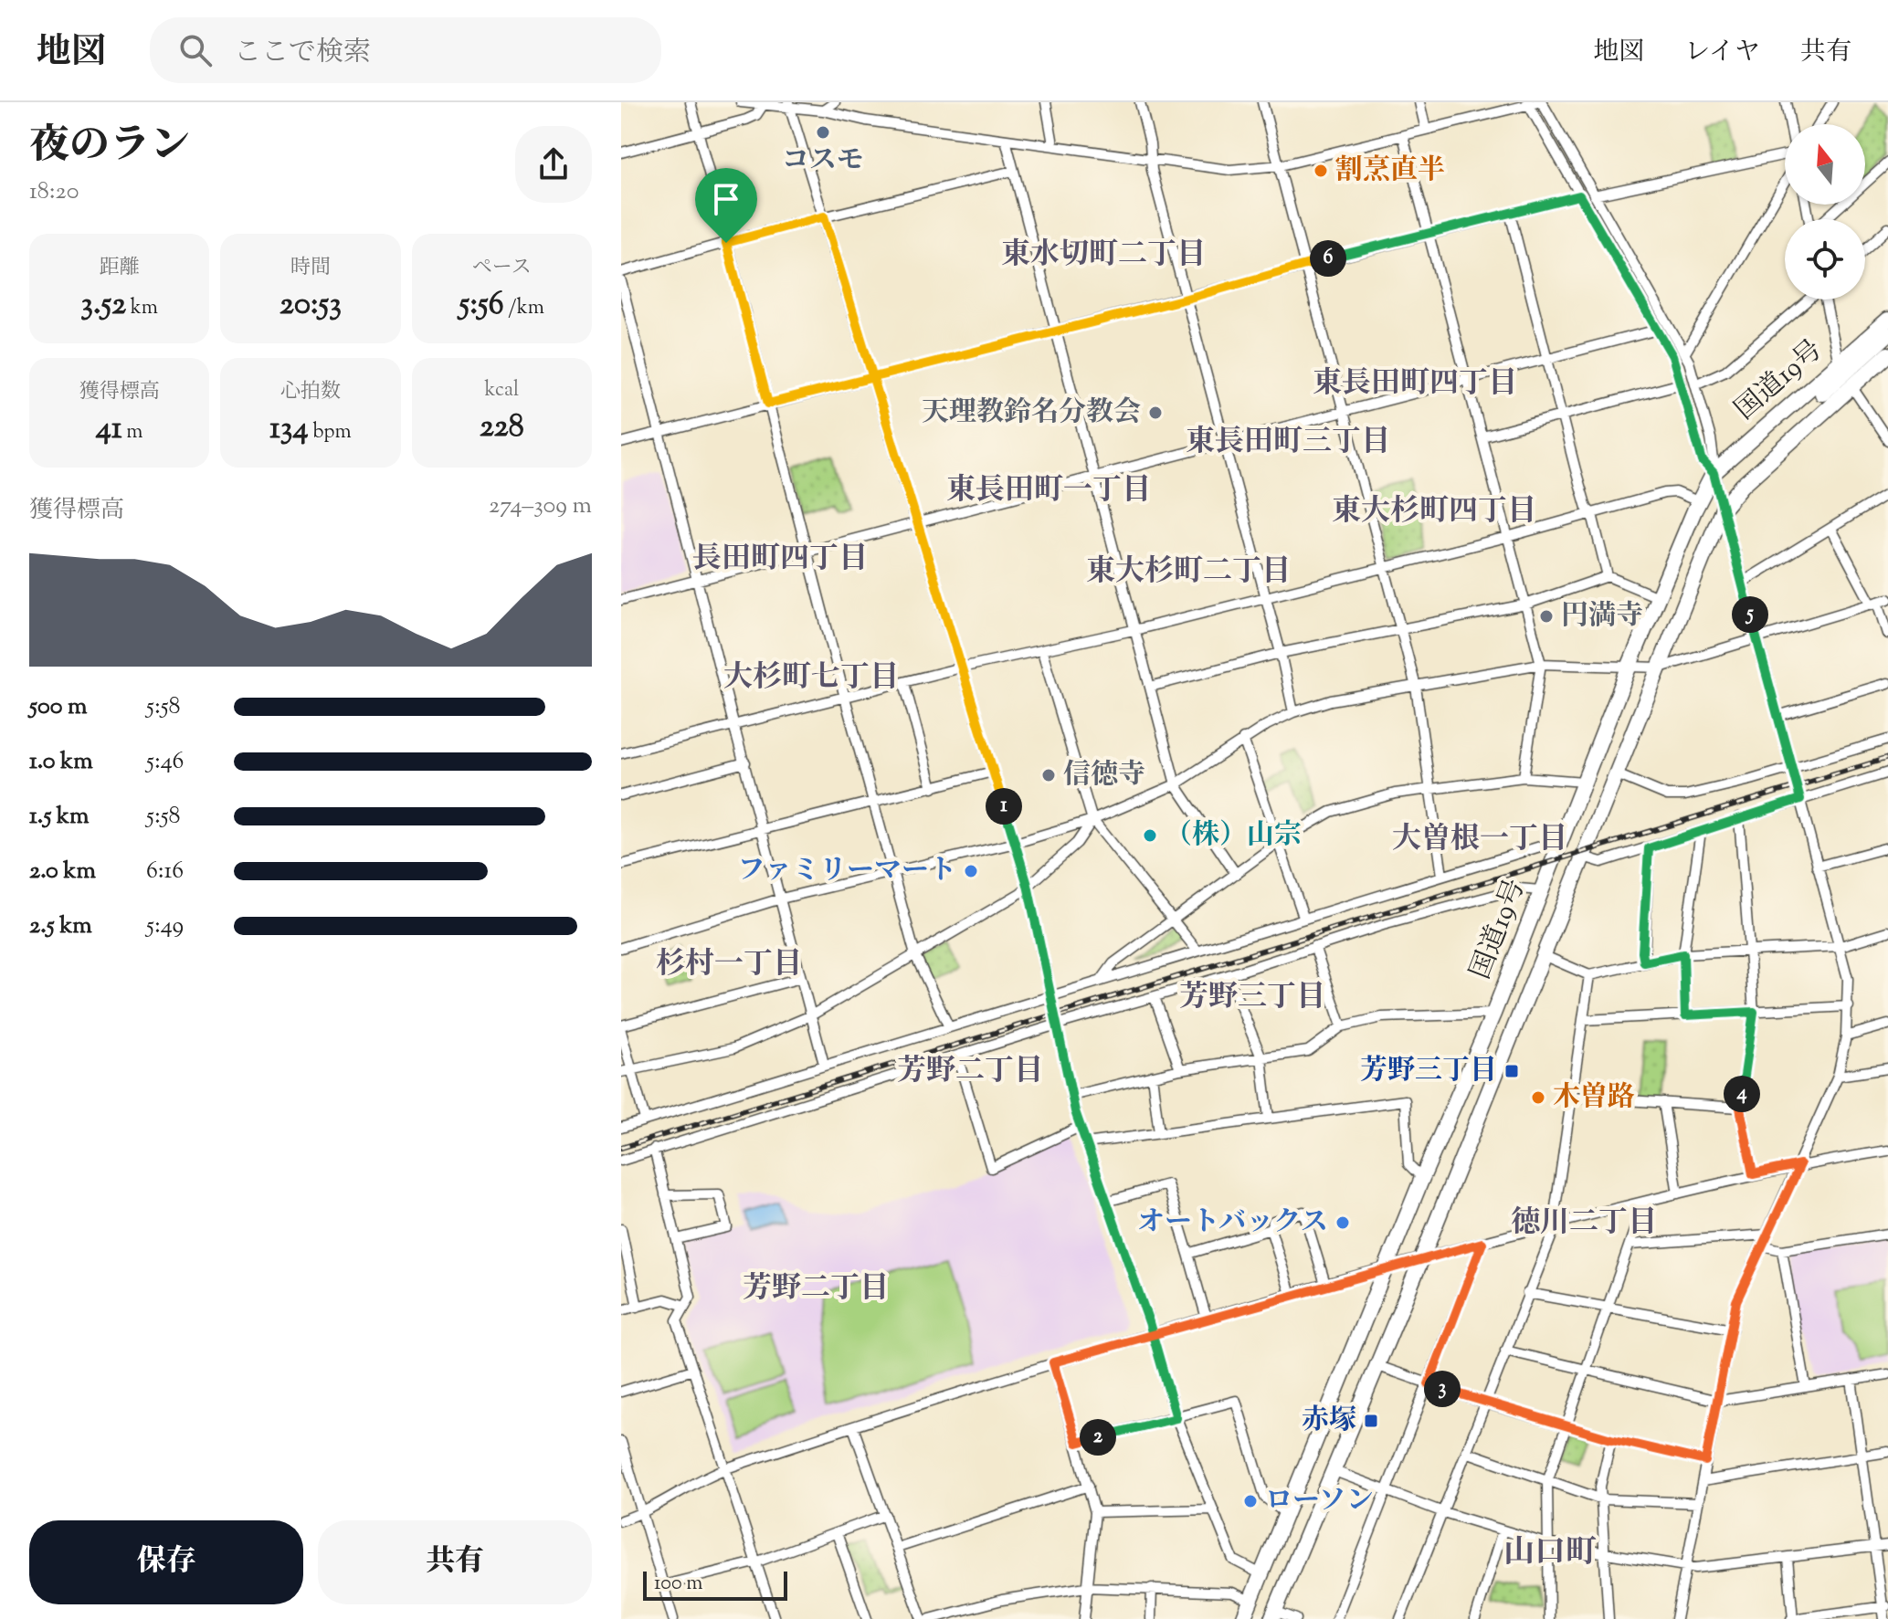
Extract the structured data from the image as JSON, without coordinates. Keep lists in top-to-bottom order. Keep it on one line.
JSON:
{"streets":{"highway":["国道19号"]},"districts":["東水切町二丁目","東長田町四丁目","東長田町三丁目","東長田町一丁目","東大杉町四丁目","長田町四丁目","東大杉町二丁目","大杉町七丁目","大曽根一丁目","杉村一丁目","芳野三丁目","芳野二丁目","徳川二丁目","芳野二丁目","山口町"],"places":{"other":["コスモ","割烹直半","天理教鈴名分教会","円満寺","信徳寺","（株）山宗","ファミリーマート","木曽路","オートバックス","ローソン"],"transit":["芳野三丁目","赤塚"]},"scale_bar":"100 m","north":"top","page":{"header":"地図","search":"ここで検索","nav":["地図","レイヤ","共有"],"heading":["夜のラン","18:20"],"stats":[["距離","3.52 km"],["時間","20:53"],["ペース","5:56 /km"],["獲得標高","41 m"],["心拍数","134 bpm"],["kcal","228"]],"pins":["6","5","1","4","3","2"],"chart":["獲得標高","274–309 m"],"list":[{"name":"500 m","note":"5:58"},{"name":"1.0 km","note":"5:46"},{"name":"1.5 km","note":"5:58"},{"name":"2.0 km","note":"6:16"},{"name":"2.5 km","note":"5:49"}],"buttons":["保存","共有"],"scale":"100 m"}}
